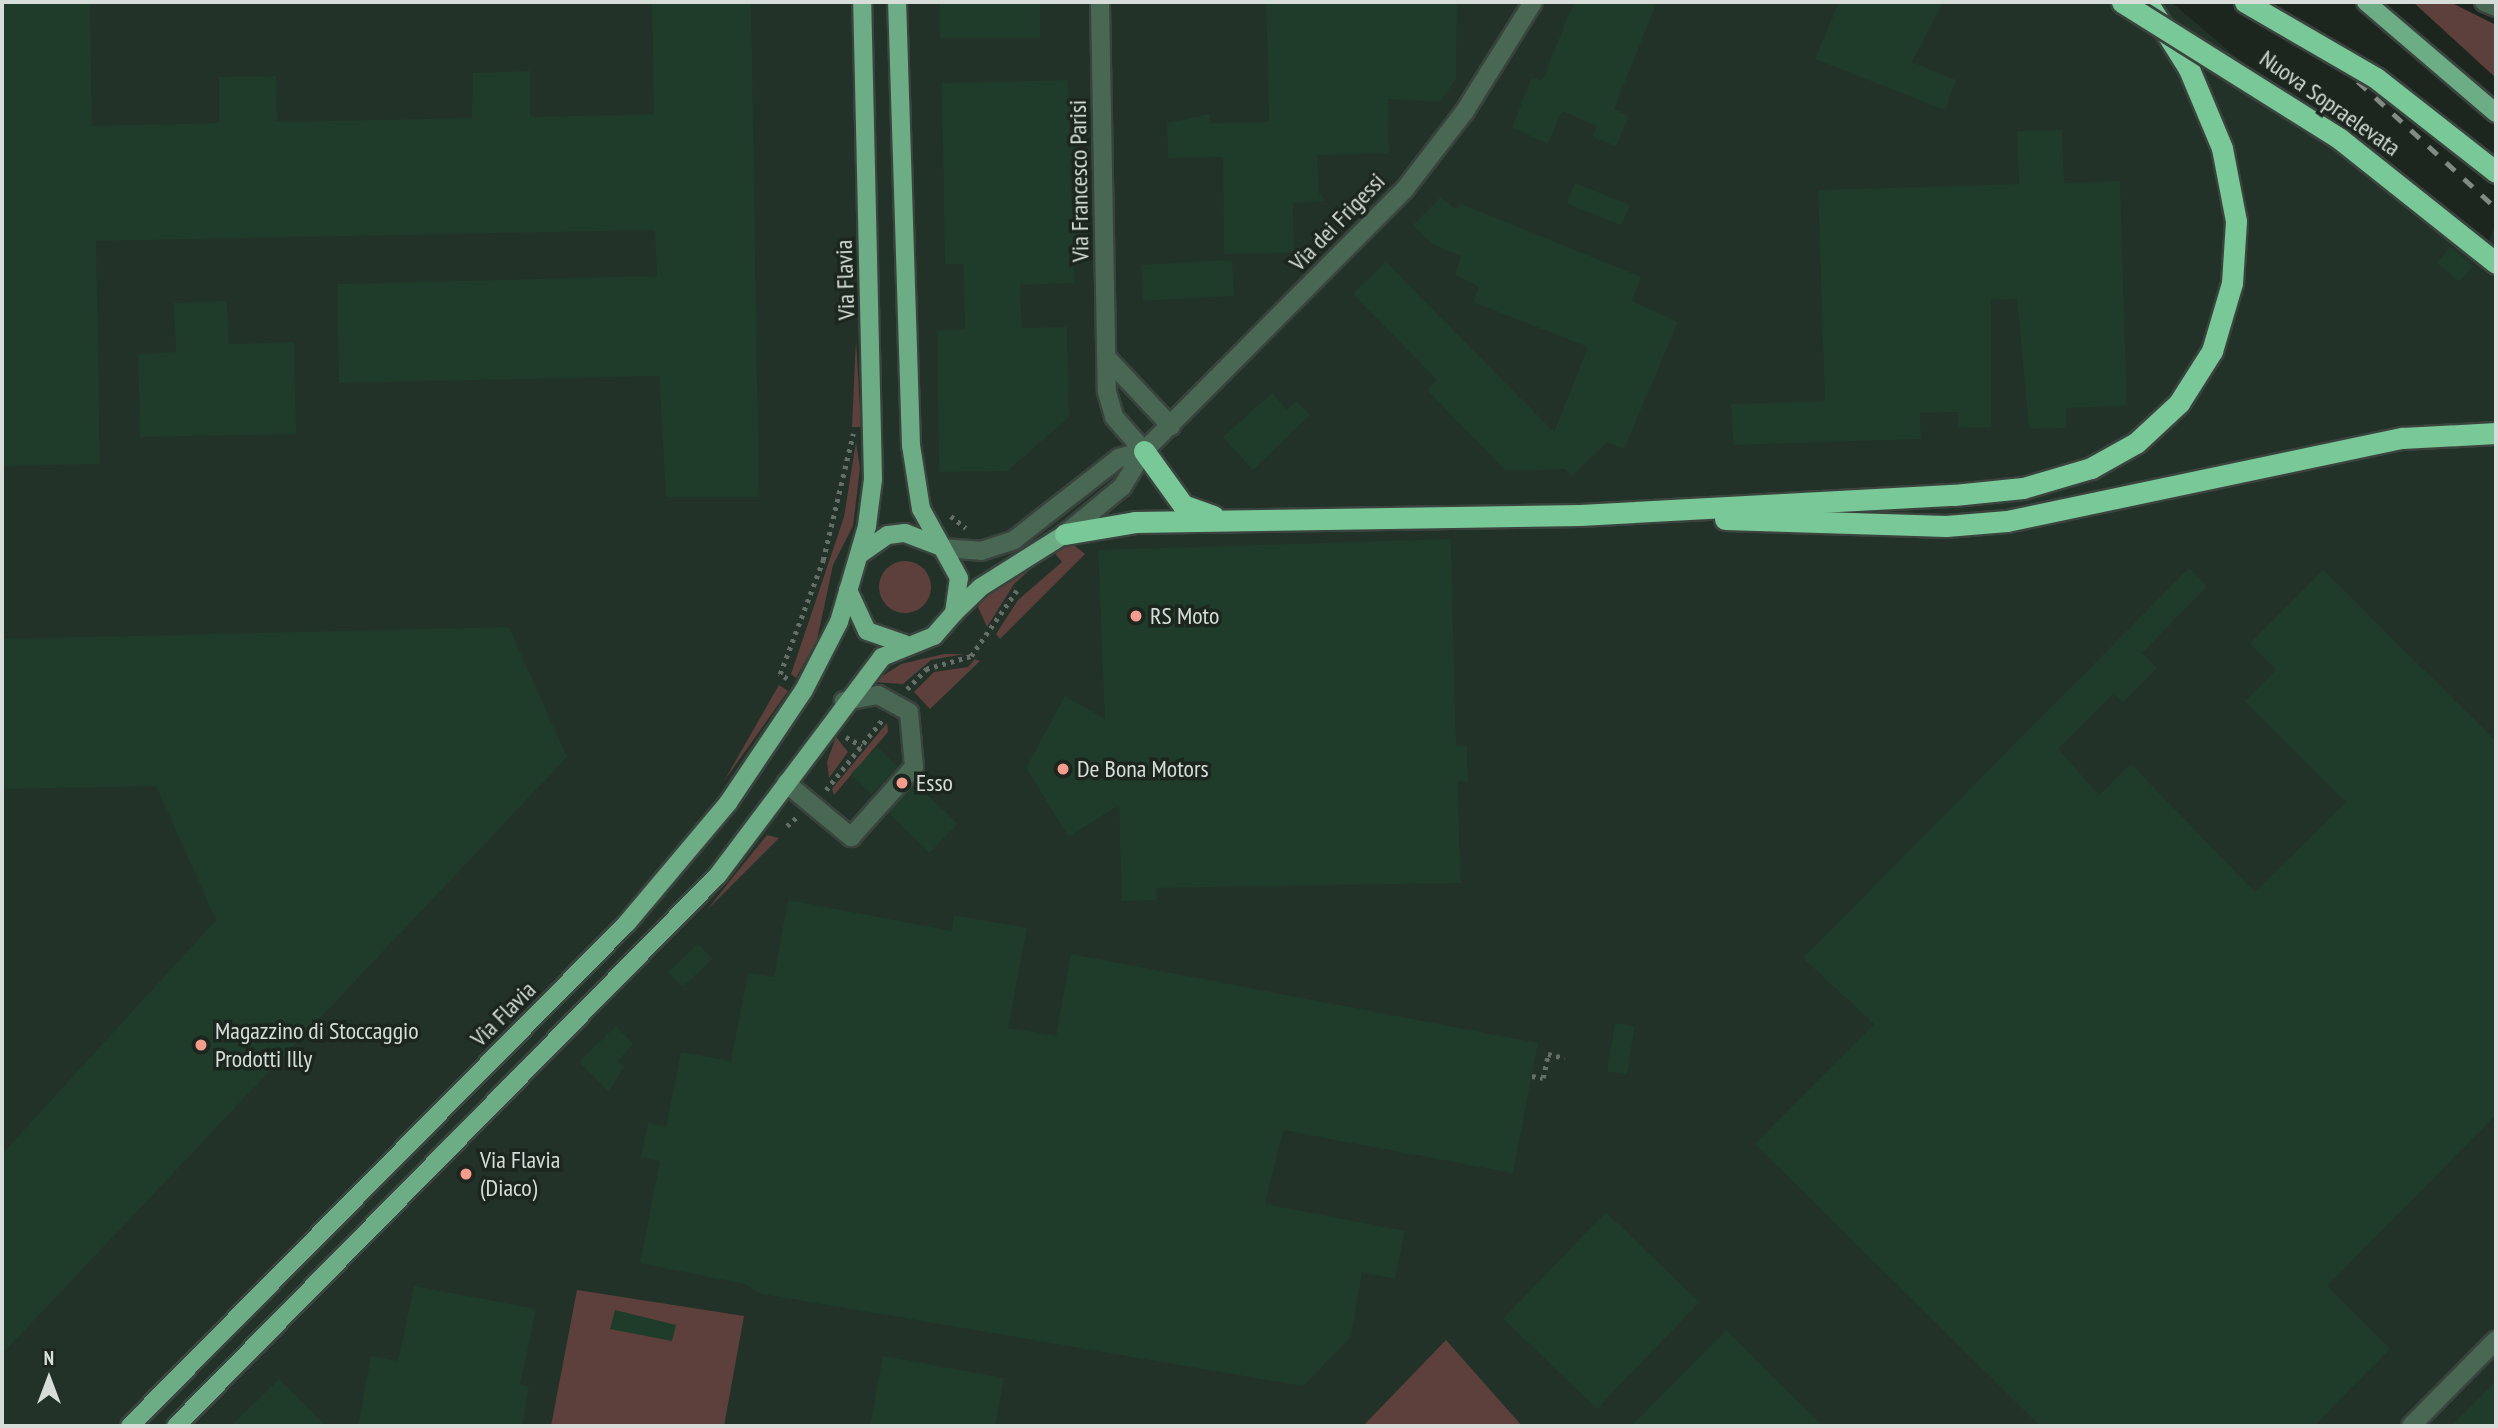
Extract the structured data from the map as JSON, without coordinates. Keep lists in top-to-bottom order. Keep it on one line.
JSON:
{"streets":{"highway":["Nuova Sopraelevata"],"main road":["Via Flavia"],"street":["Via Francesco Parisi","Via dei Frigessi"]},"crossings":[["Via Francesco Parisi","Via dei Frigessi"],["Via dei Frigessi","Via Flavia"]],"places":["RS Moto","De Bona Motors","Esso","Magazzino di Stoccaggio Prodotti Illy","Via Flavia (Diaco)"],"north":"top"}
